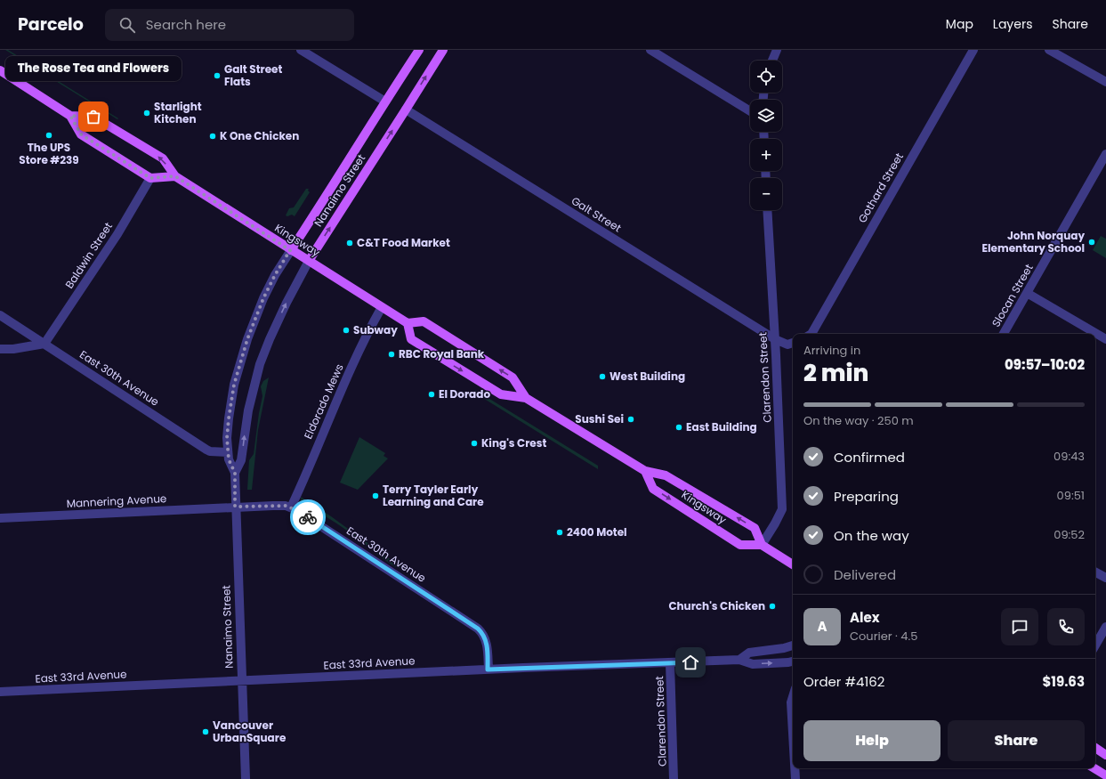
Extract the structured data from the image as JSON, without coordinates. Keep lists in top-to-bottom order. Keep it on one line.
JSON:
{"streets":{"main road":["Nanaimo Street","Kingsway"],"street":["Gothard Street","Galt Street","Baldwin Street","Slocan Street","Clarendon Street","East 30th Avenue","Eldorado Mews","Mannering Avenue","East 33rd Avenue"]},"crossings":[["Nanaimo Street","Galt Street"],["Nanaimo Street","Kingsway"],["Nanaimo Street","East 30th Avenue"],["Nanaimo Street","Mannering Avenue"],["Nanaimo Street","East 33rd Avenue"],["Galt Street","Clarendon Street"],["Kingsway","Clarendon Street"],["Kingsway","Eldorado Mews"],["Baldwin Street","East 30th Avenue"],["Clarendon Street","East 33rd Avenue"],["East 30th Avenue","Eldorado Mews"],["East 30th Avenue","Mannering Avenue"],["East 30th Avenue","East 33rd Avenue"]],"places":["Galt Street Flats","Starlight Kitchen","The Rose Tea and Flowers","The UPS Store #239","K One Chicken","John Norquay Elementary School","C&T Food Market","Subway","RBC Royal Bank","West Building","El Dorado","Sushi Sei","East Building","King's Crest","Terry Tayler Early Learning and Care","2400 Motel","Church's Chicken","Vancouver UrbanSquare"],"page":{"header":"Parcelo","search":"Search here","nav":["Map","Layers","Share"],"bubble":"The Rose Tea and Flowers","map_buttons":["+","−"],"heading":["2 min","Arriving in","09:57–10:02"],"panel":["Alex","Courier · 4.5","Order #4162","$19.63"],"bar":"On the way · 250 m","list":[["Confirmed","09:43"],["Preparing","09:51"],["On the way","09:52"],"Delivered"],"round":"A","buttons":["Help","Share"]}}
